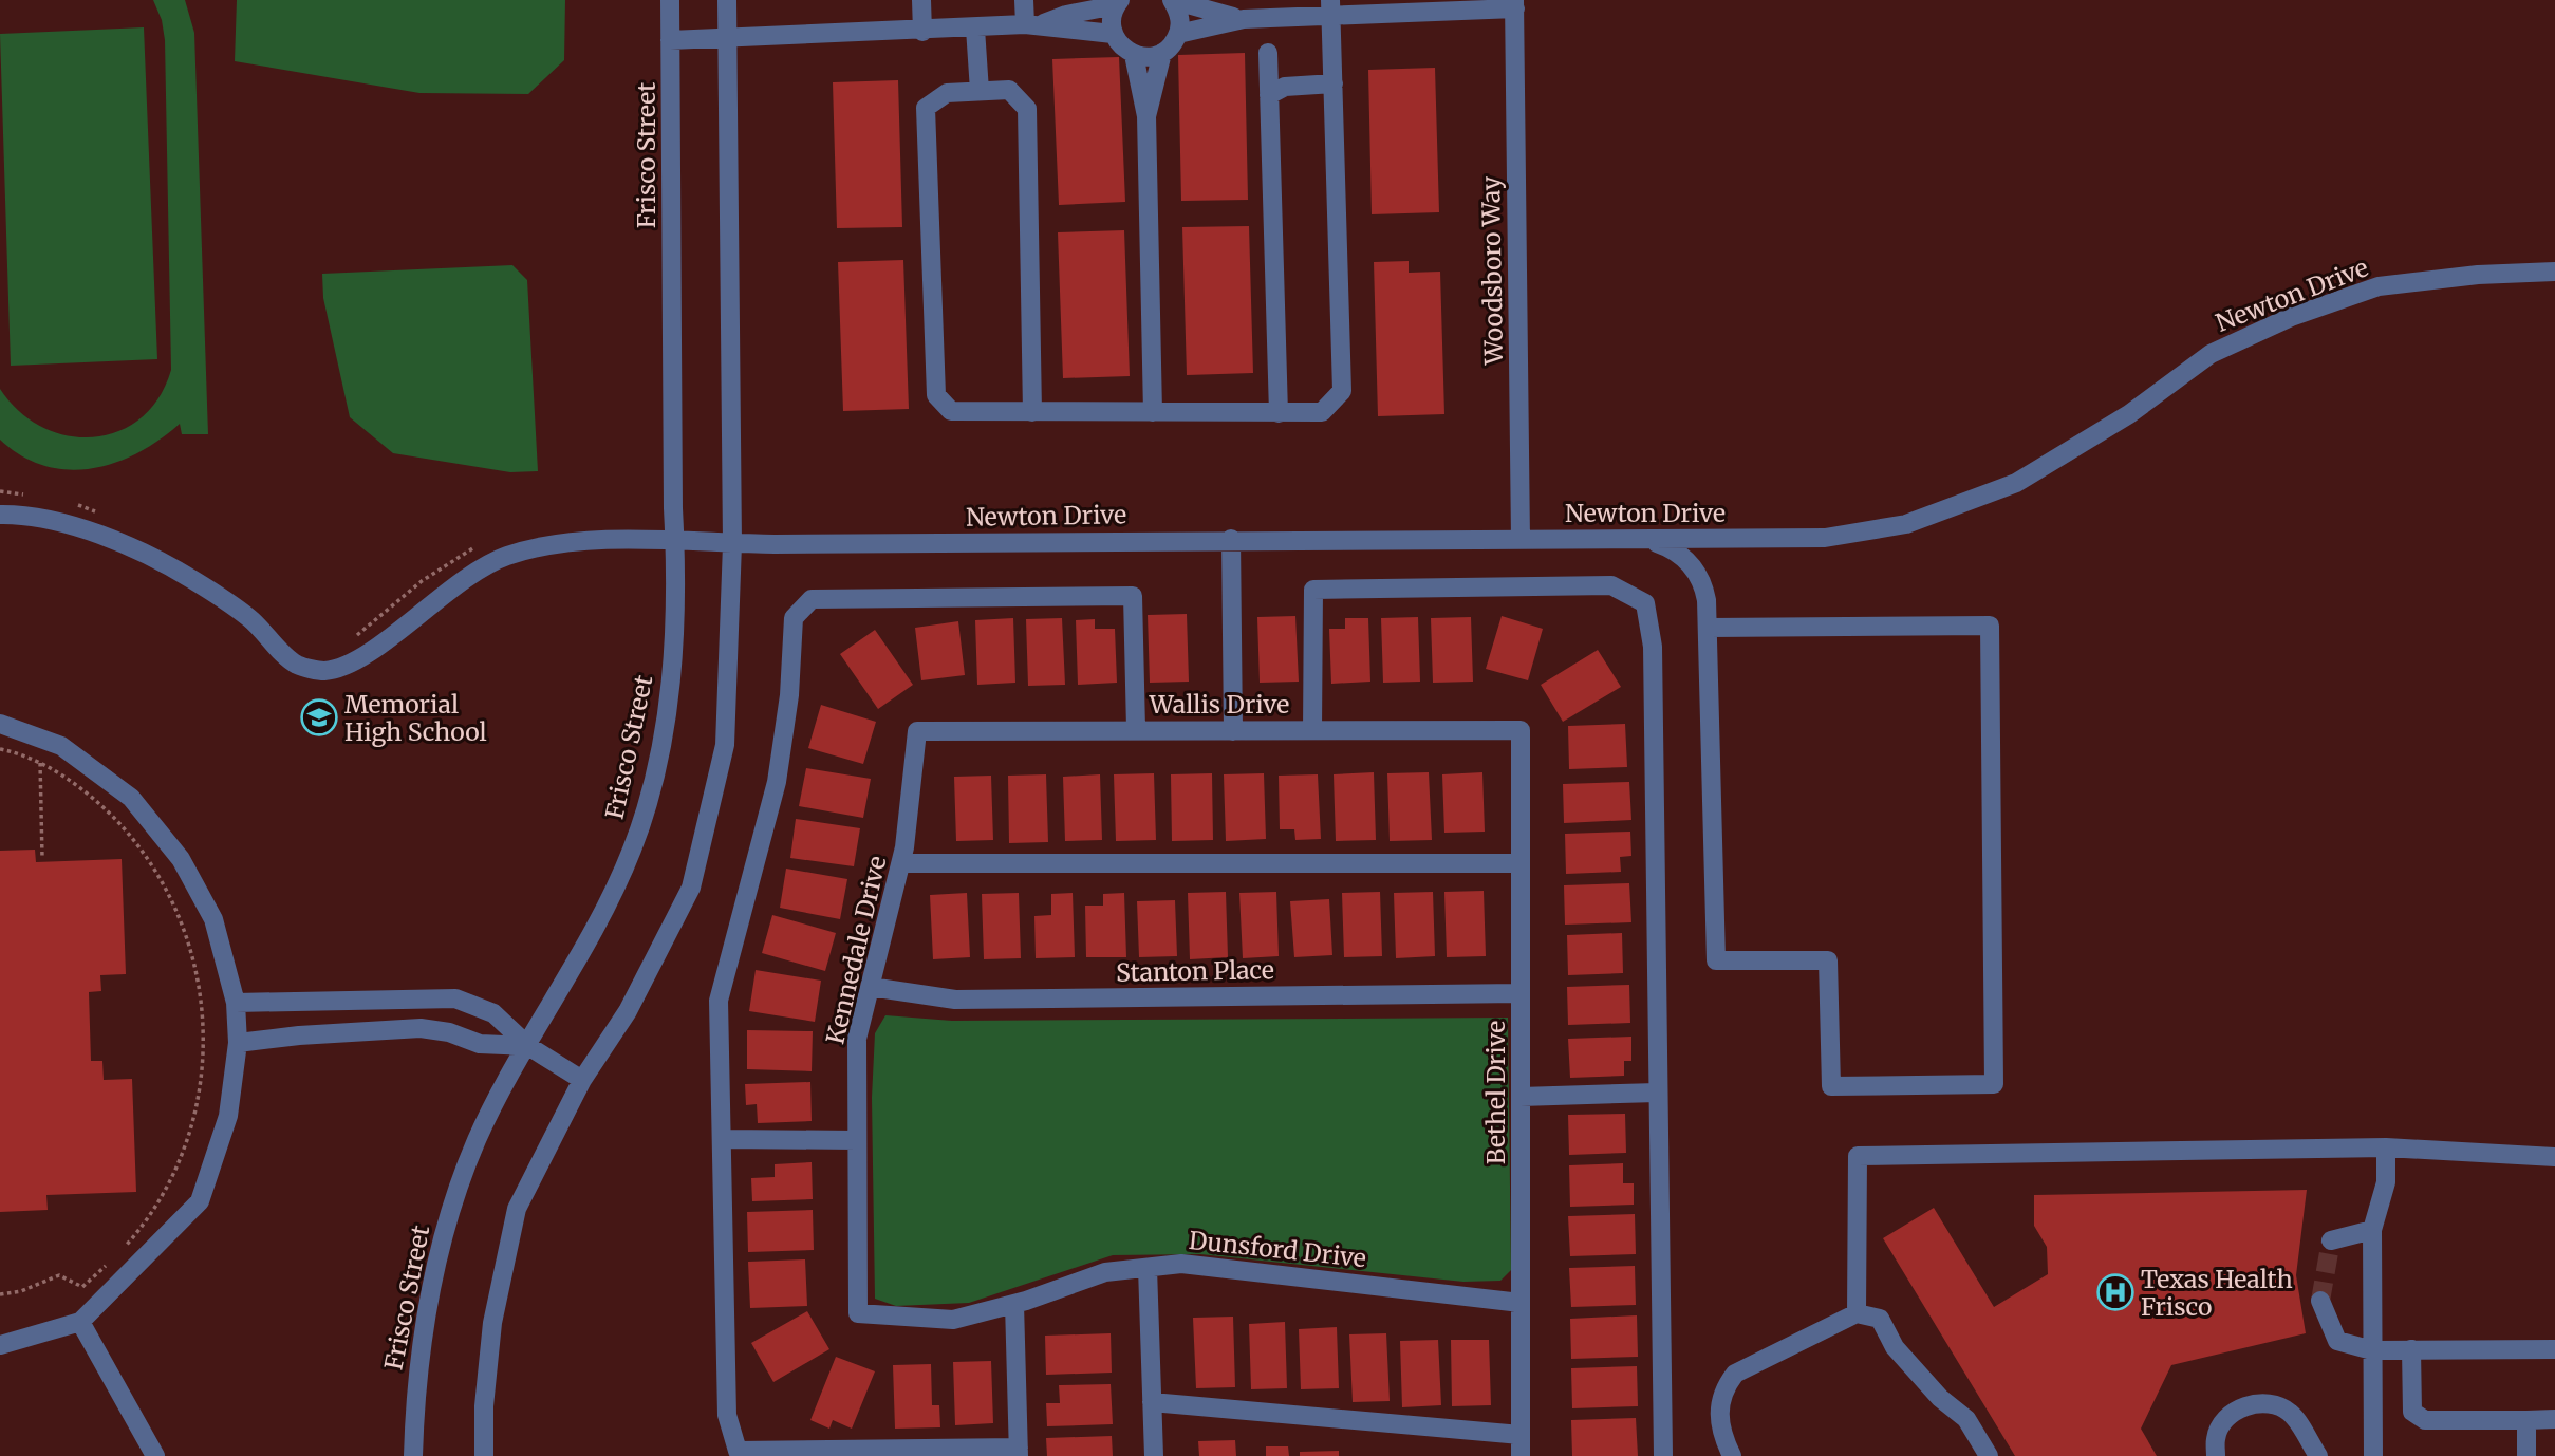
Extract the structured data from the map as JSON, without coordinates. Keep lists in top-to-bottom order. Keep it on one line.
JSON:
{"streets":{"street":["Frisco Street","Woodsboro Way","Newton Drive","Wallis Drive","Kennedale Drive","Stanton Place","Bethel Drive","Dunsford Drive"]},"crossings":[["Frisco Street","Newton Drive"],["Woodsboro Way","Newton Drive"],["Wallis Drive","Kennedale Drive"],["Wallis Drive","Bethel Drive"],["Kennedale Drive","Stanton Place"],["Kennedale Drive","Dunsford Drive"],["Stanton Place","Bethel Drive"],["Bethel Drive","Dunsford Drive"]],"places":{"school or university":["Memorial High School"],"hospital":["Texas Health Frisco"]}}
